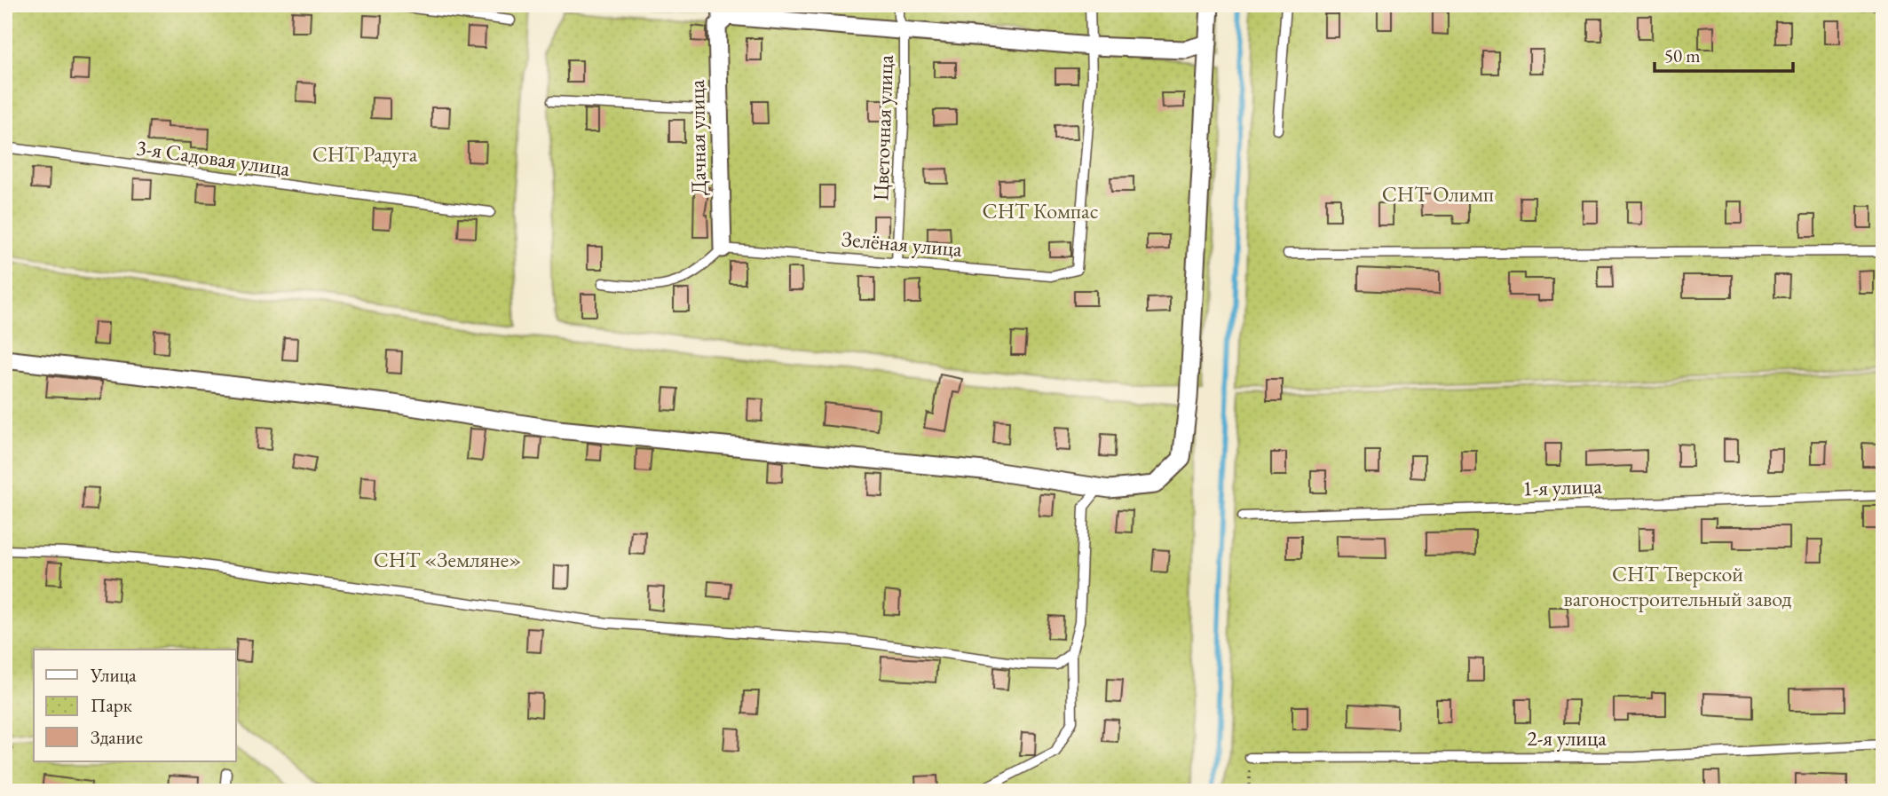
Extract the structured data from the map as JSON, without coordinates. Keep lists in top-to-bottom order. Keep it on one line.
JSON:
{"streets":{"street":["Дачная улица"],"lane":["Цветочная улица","3-я Садовая улица","Зелёная улица","1-я улица","2-я улица"]},"crossings":[["Цветочная улица","Зелёная улица"],["Дачная улица","Зелёная улица"]],"parks":["СНТ Радуга","СНТ Олимп","СНТ Компас","СНТ «Земляне»","СНТ Тверской вагоностроительный завод"],"legend":["Улица","Парк","Здание"],"scale_bar":"50 m"}
